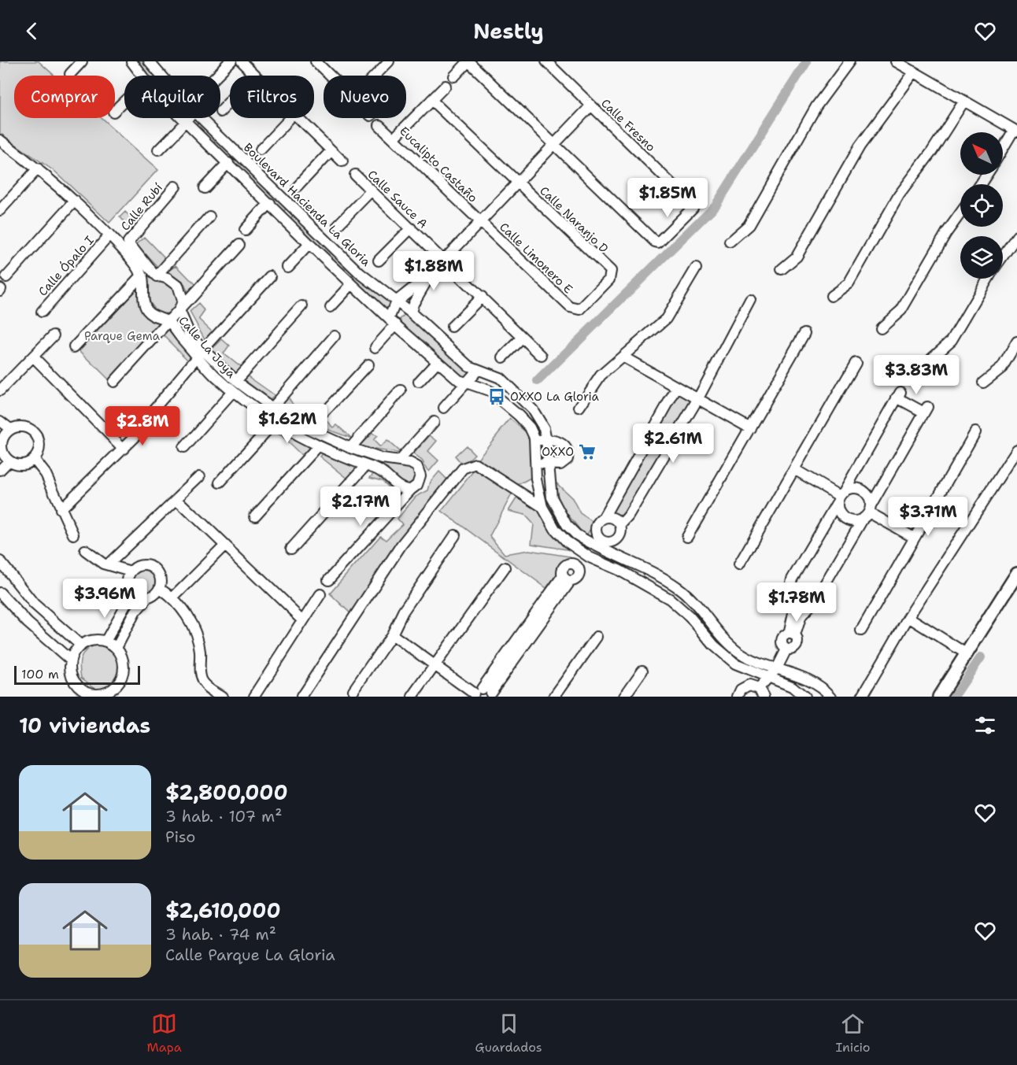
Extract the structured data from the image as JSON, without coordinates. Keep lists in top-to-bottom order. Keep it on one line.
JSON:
{"streets":{"street":["Calle Fresno","Eucalipto Castaño","Calle Sauce A","Boulevard Hacienda La Gloria","Calle Rubí","Calle Naranjo D","Calle Limonero E","Calle Ópalo I","Calle La Joya"]},"crossings":[["Eucalipto Castaño","Calle Limonero E"],["Calle Rubí","Calle La Joya"],["Calle Naranjo D","Calle Limonero E"]],"parks":["Parque Gema"],"places":{"bus stop":["OXXO La Gloria"],"supermarket":["OXXO"]},"scale_bar":"100 m","north":"top left","page":{"header":"Nestly","chip":["Comprar","Alquilar","Filtros","Nuevo"],"price":["$1.85M","$1.88M","$3.83M","$1.62M","$2.8M","$2.61M","$2.17M","$3.71M","$3.96M","$1.78M"],"scale":"100 m","heading":"10 viviendas","list":[{"name":"$2,800,000","note":"3 hab. · 107 m² · Piso"},{"name":"$2,610,000","note":"3 hab. · 74 m² · Calle Parque La Gloria"}],"tabs":["Mapa","Guardados","Inicio"]}}
